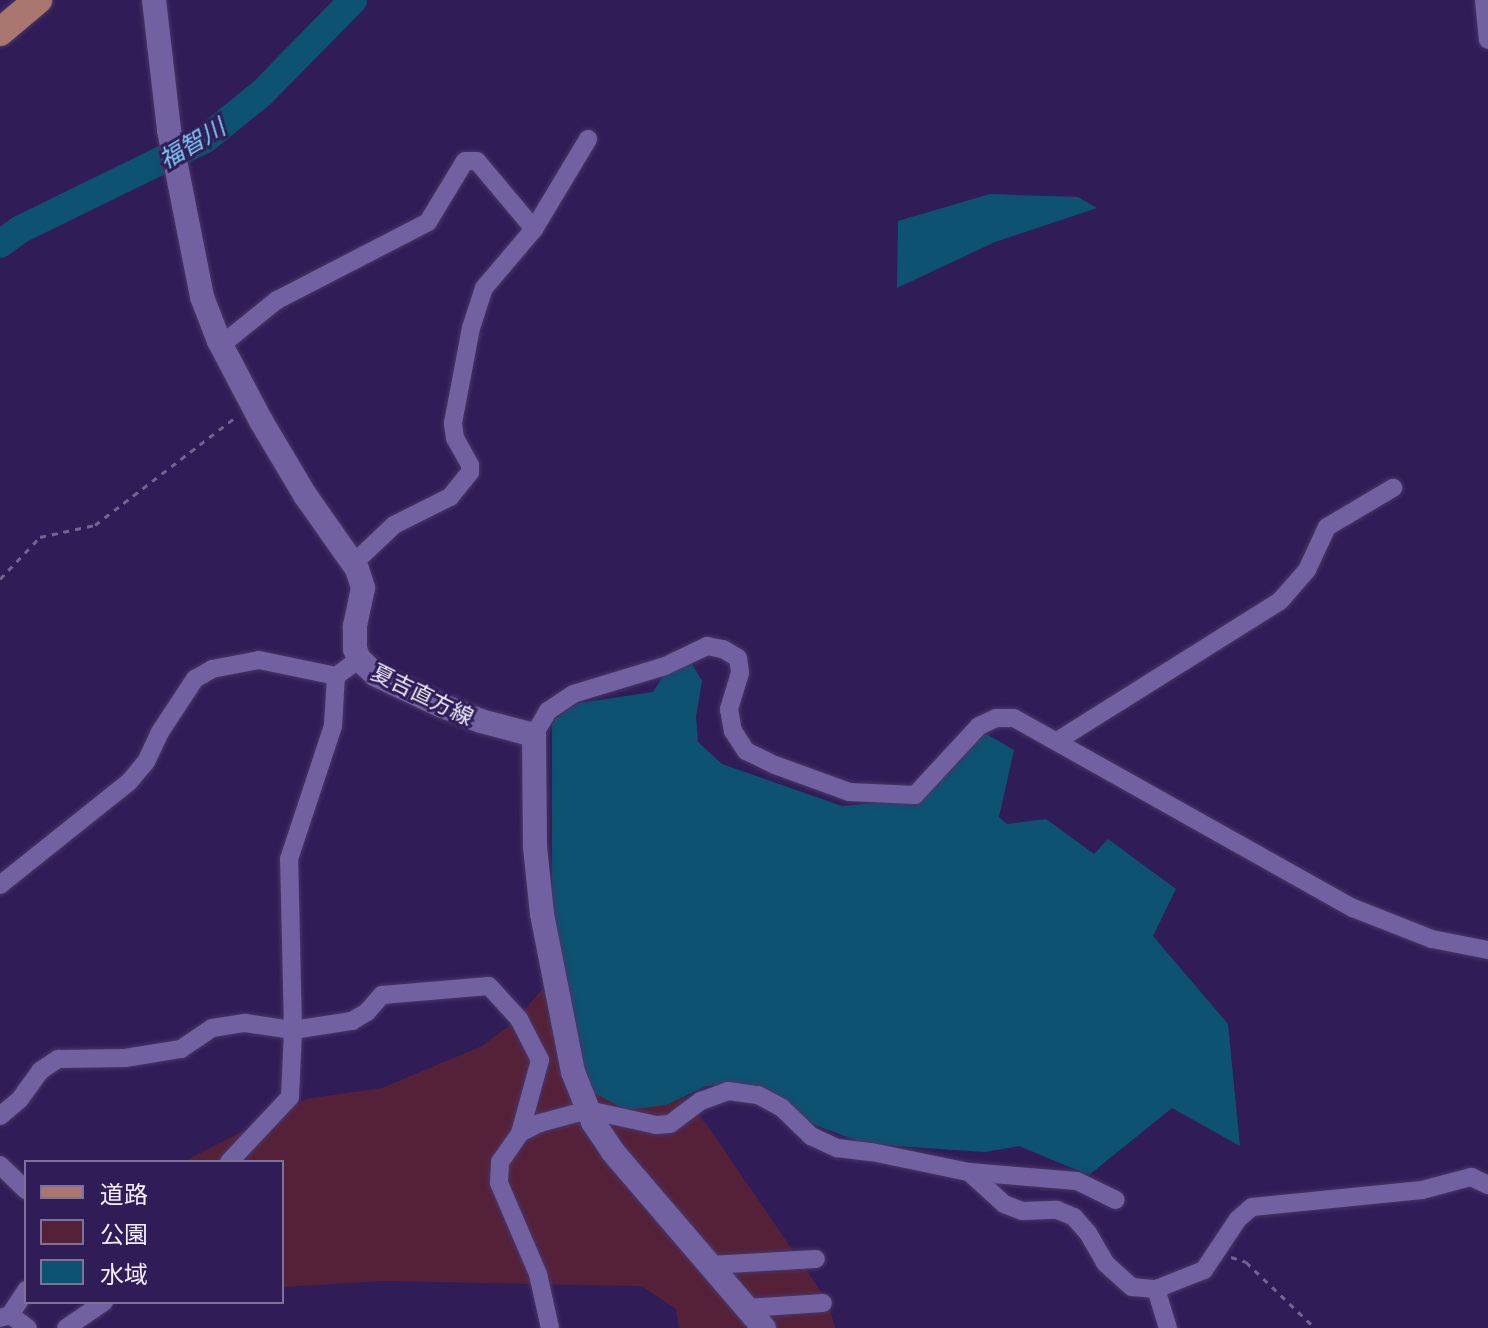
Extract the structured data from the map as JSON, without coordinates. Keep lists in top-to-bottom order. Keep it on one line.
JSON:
{"streets":{"main road":["夏吉直方線"]},"water":["福智川"],"legend":["道路","公園","水域"]}
